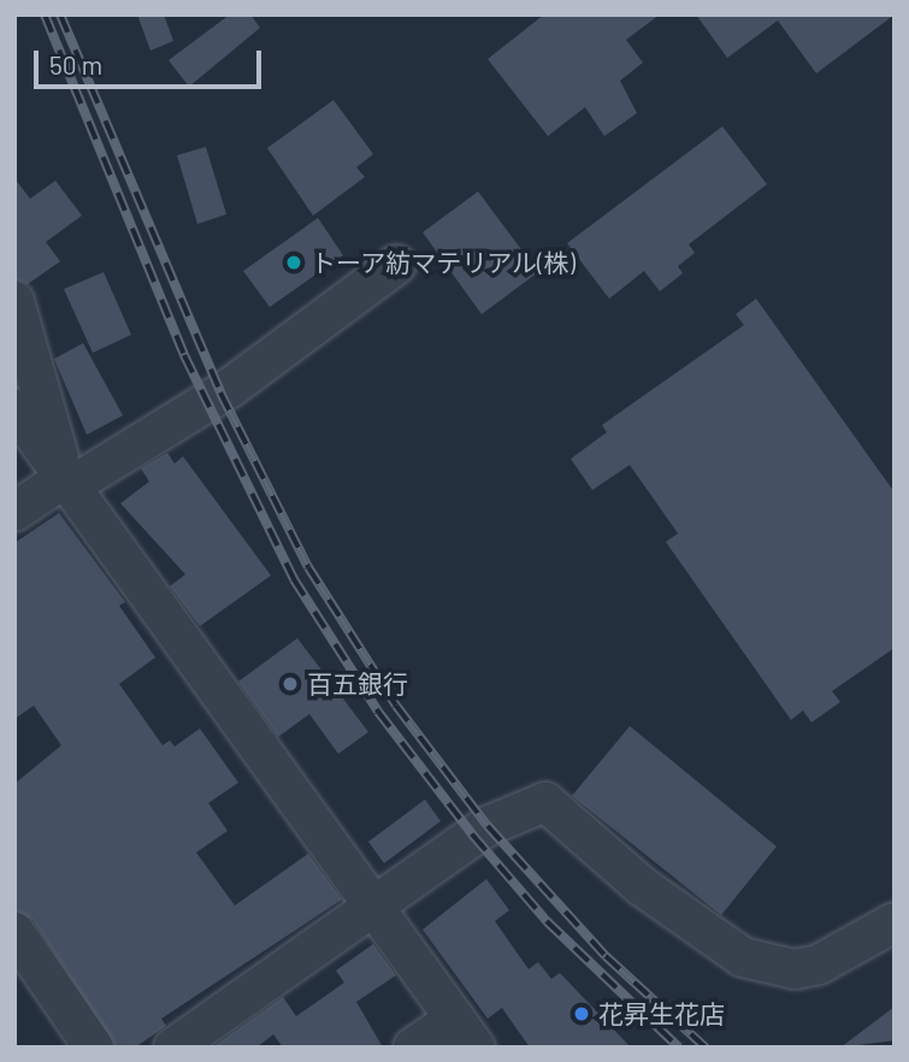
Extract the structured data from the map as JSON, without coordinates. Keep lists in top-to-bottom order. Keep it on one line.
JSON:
{"places":["トーア紡マテリアル(株)","百五銀行","花昇生花店"],"scale_bar":"50 m"}
